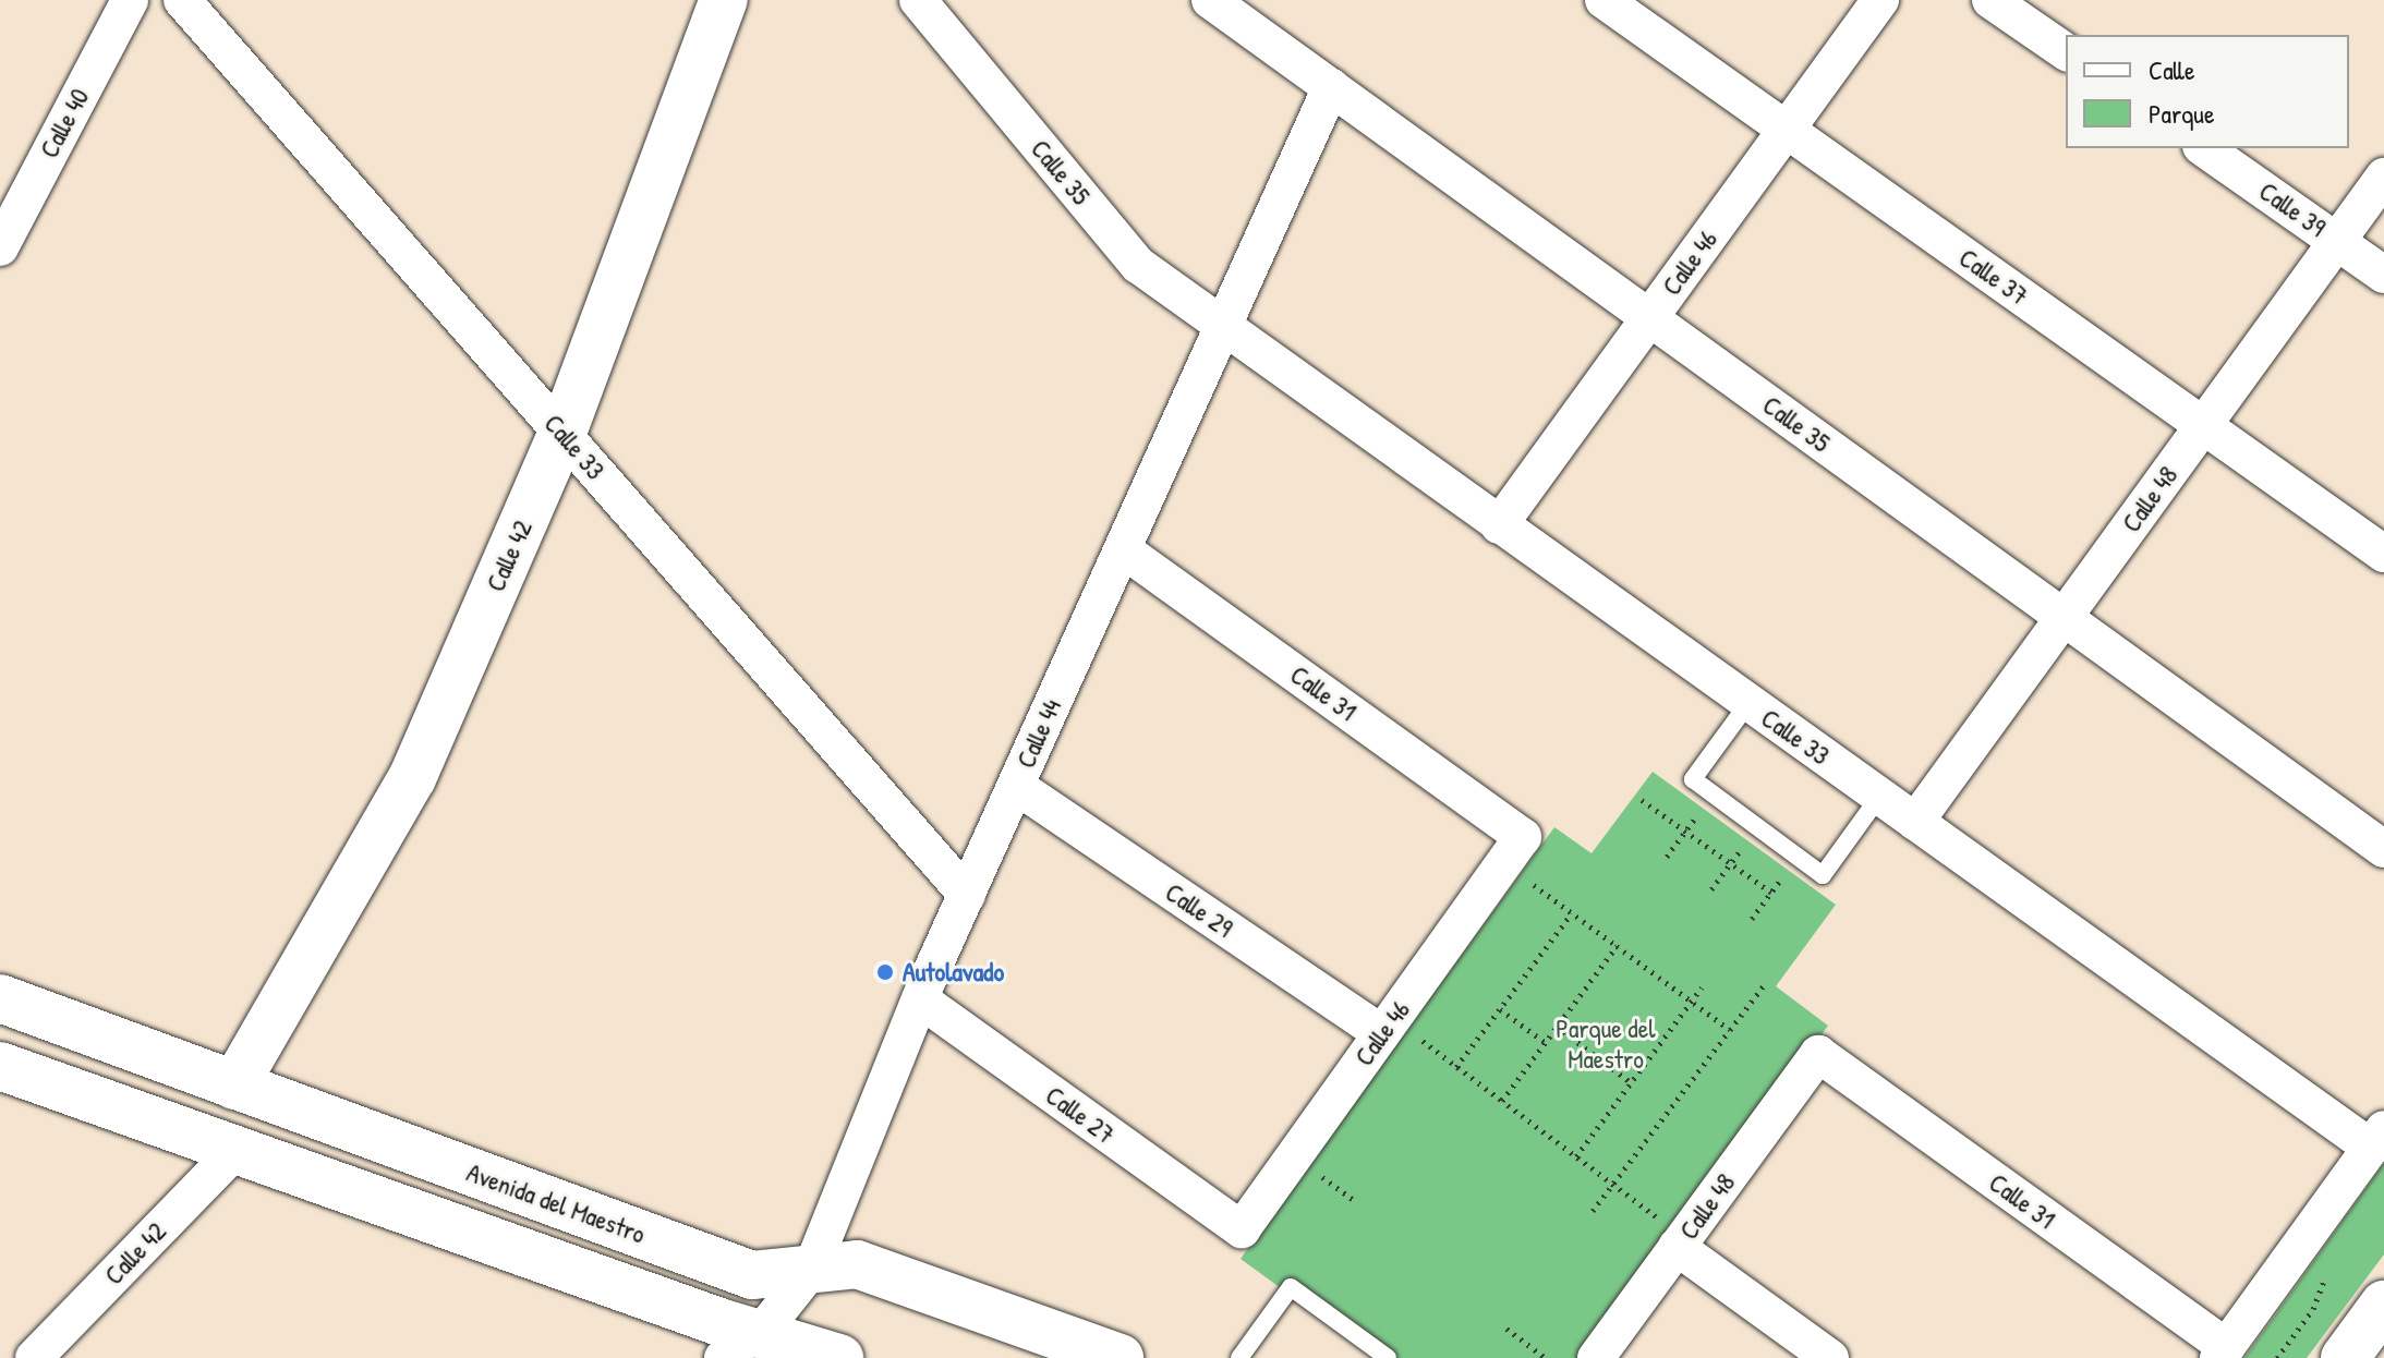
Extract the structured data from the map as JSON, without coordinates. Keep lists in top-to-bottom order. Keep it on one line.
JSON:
{"streets":{"street":["Calle 40","Calle 35","Calle 39","Calle 46","Calle 37","Calle 33","Calle 48","Calle 42","Calle 31","Calle 44","Calle 29","Calle 27","Avenida del Maestro"]},"crossings":[["Calle 35","Calle 46"],["Calle 35","Calle 33"],["Calle 35","Calle 48"],["Calle 35","Calle 44"],["Calle 39","Calle 48"],["Calle 46","Calle 37"],["Calle 46","Calle 33"],["Calle 46","Calle 31"],["Calle 46","Calle 29"],["Calle 46","Calle 27"],["Calle 37","Calle 48"],["Calle 33","Calle 48"],["Calle 33","Calle 42"],["Calle 33","Calle 44"],["Calle 48","Calle 31"],["Calle 42","Avenida del Maestro"],["Calle 31","Calle 44"],["Calle 44","Calle 29"],["Calle 44","Calle 27"],["Calle 44","Avenida del Maestro"]],"parks":["Parque del Maestro"],"places":["Autolavado"],"legend":["Calle","Parque"]}
